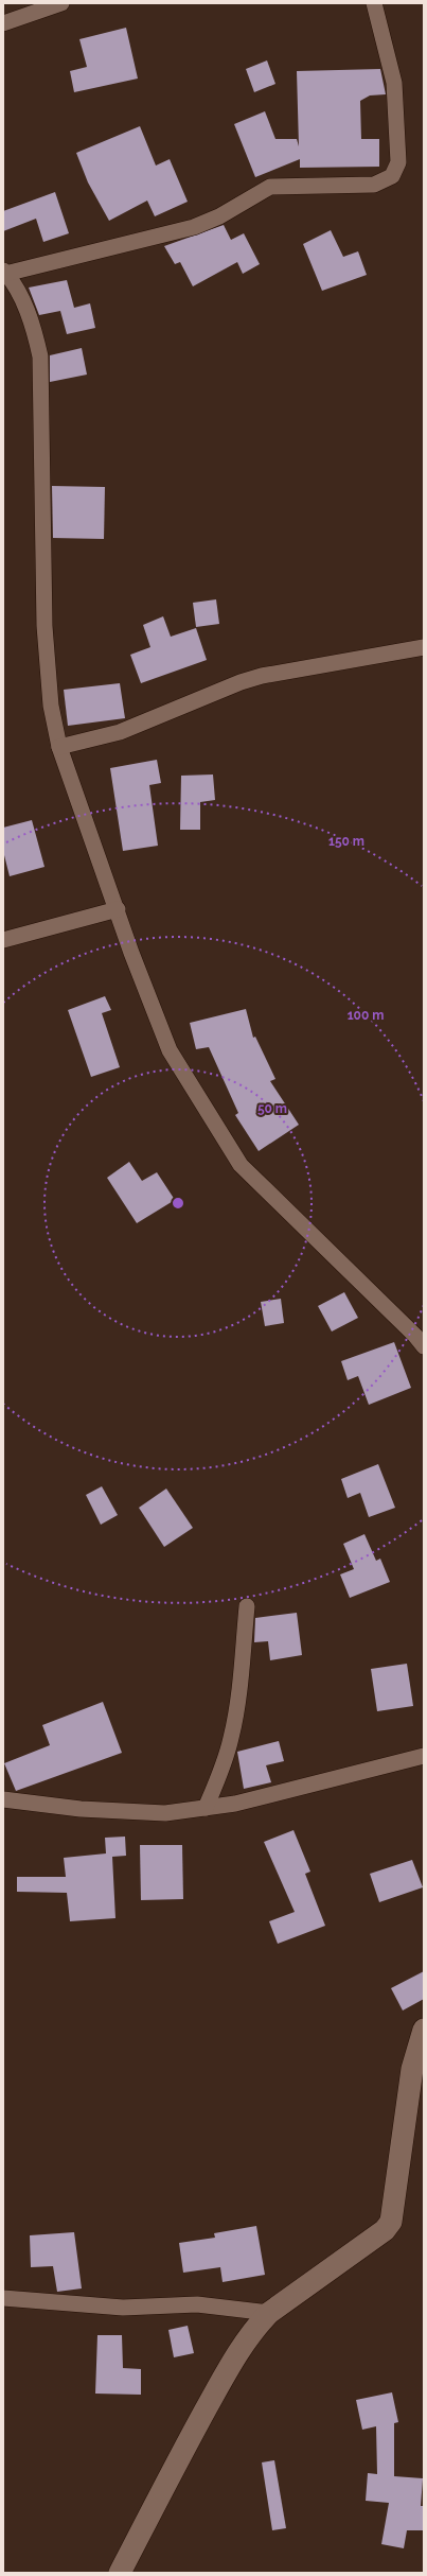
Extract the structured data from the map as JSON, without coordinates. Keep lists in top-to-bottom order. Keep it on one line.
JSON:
{"rings":["150 m","100 m","50 m"]}
